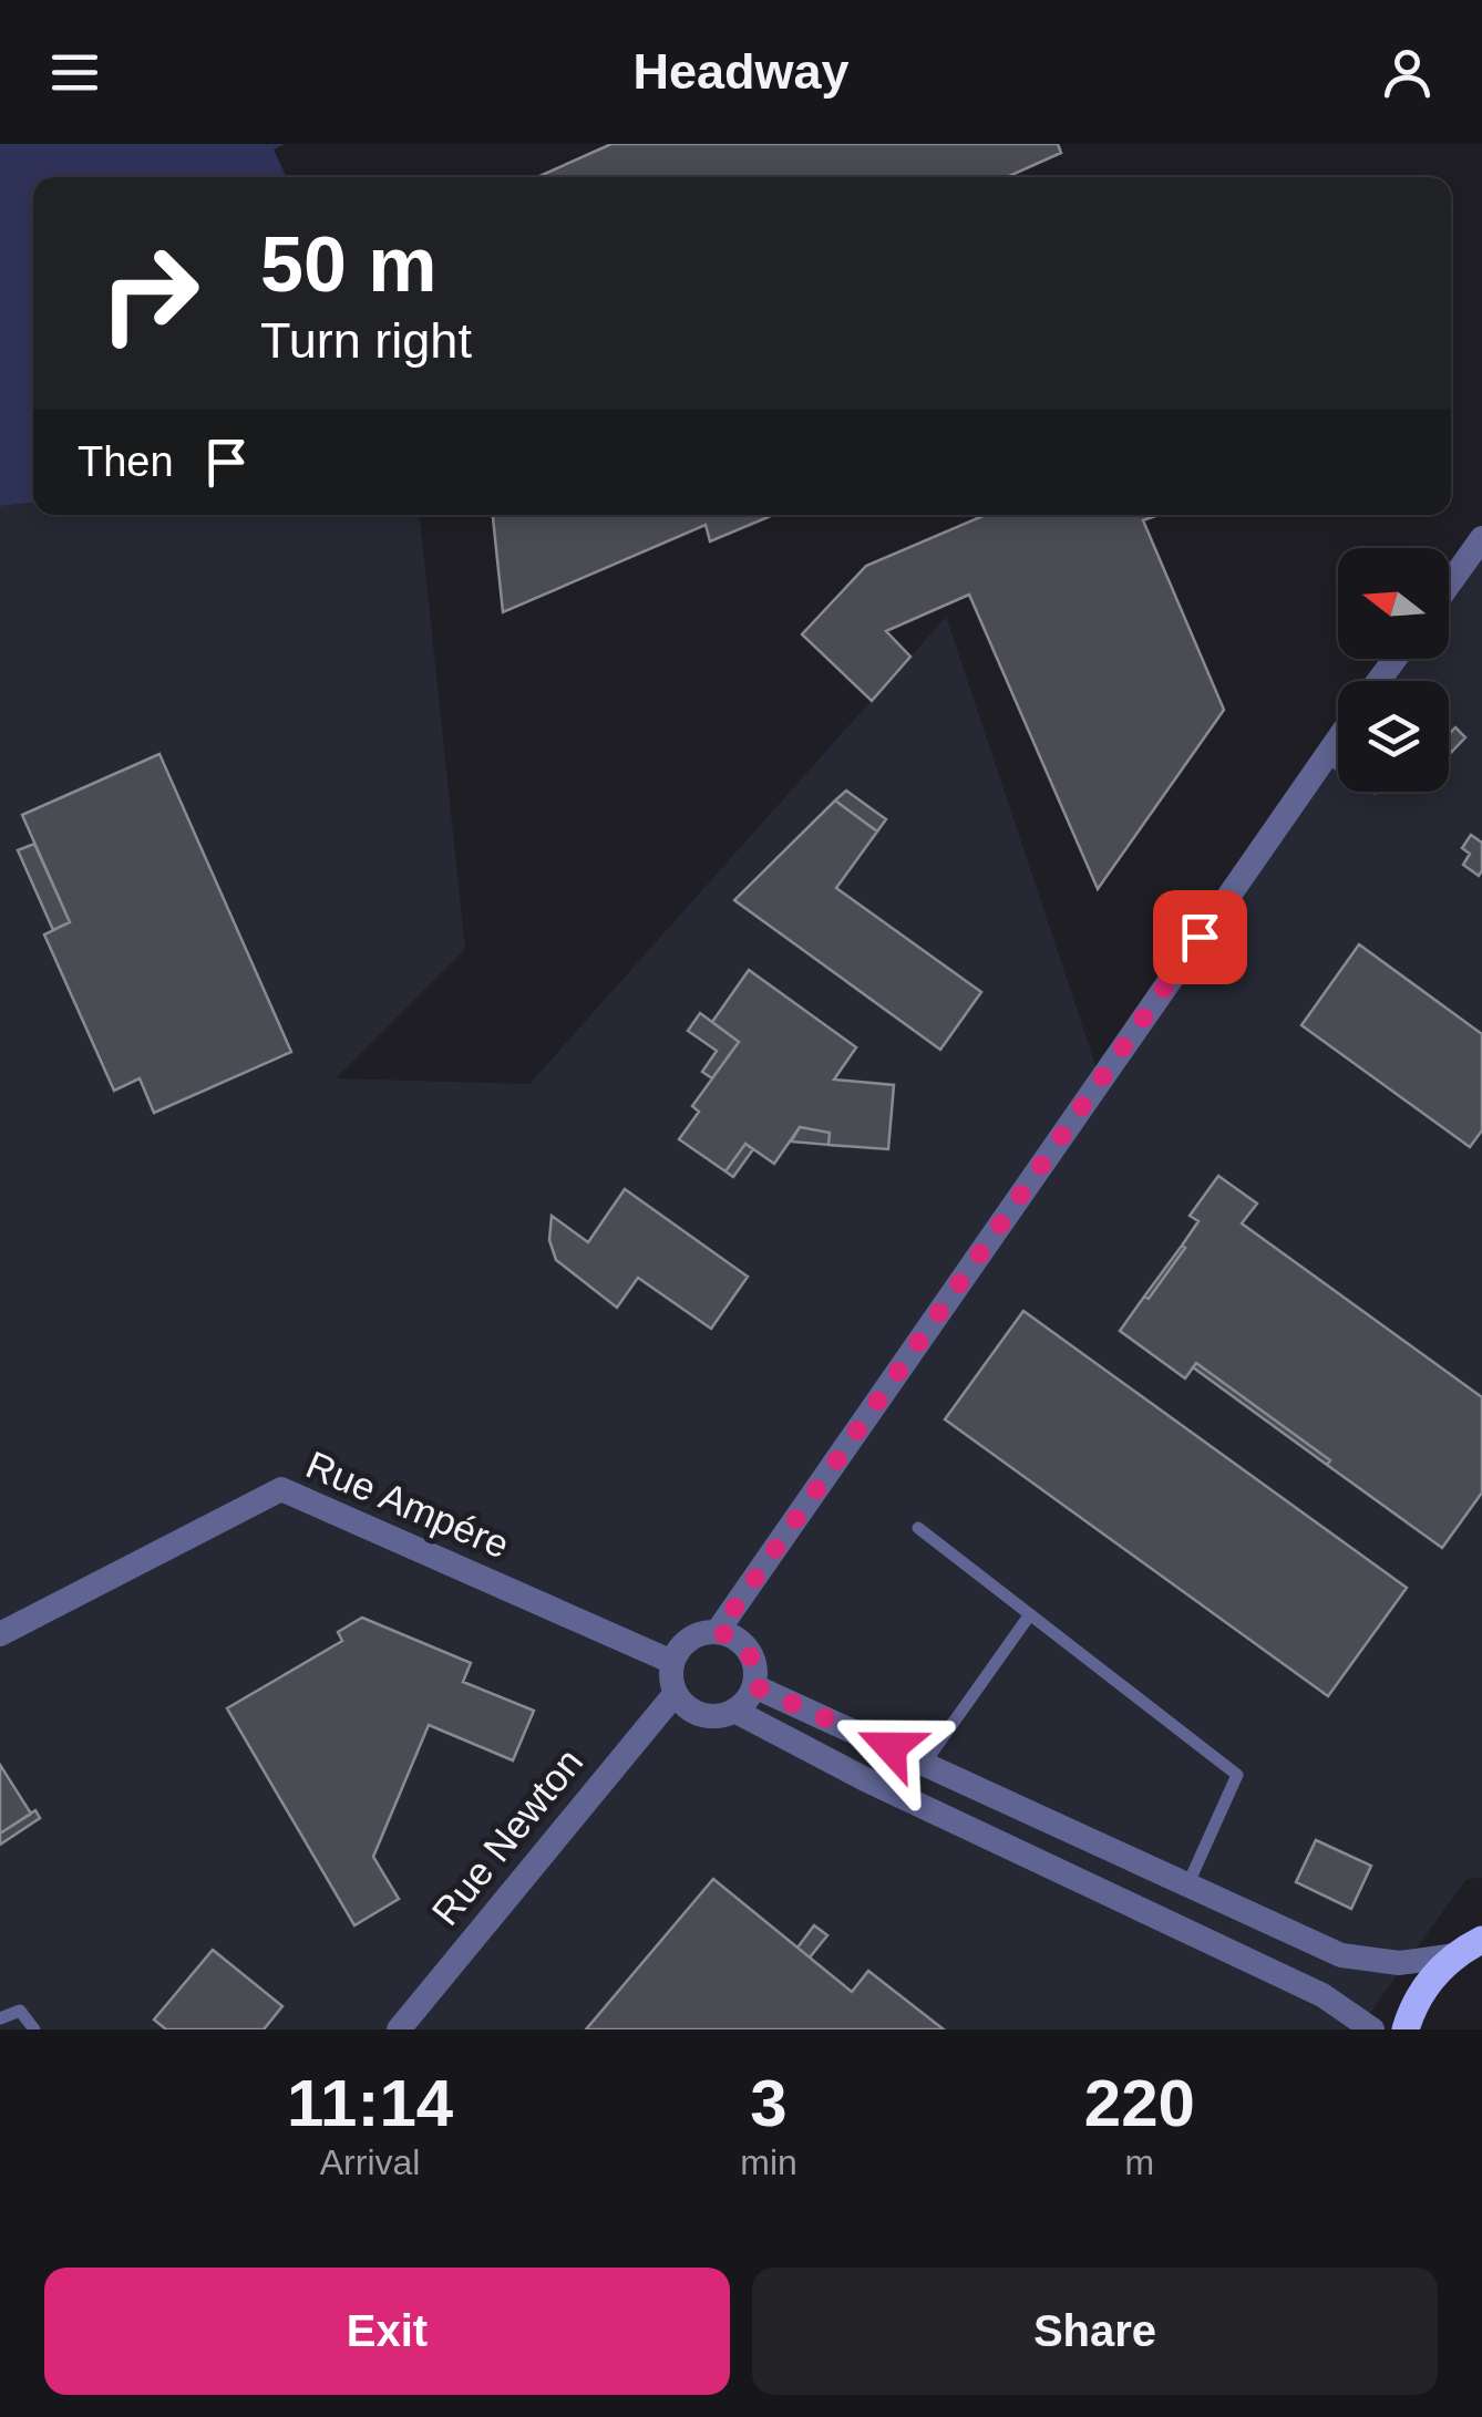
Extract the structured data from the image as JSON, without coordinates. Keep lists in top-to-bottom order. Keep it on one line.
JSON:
{"streets":{"street":["Rue Ampére","Rue Newton"]},"crossings":[["Rue Ampére","Rue Newton"]],"north":"left","page":{"header":"Headway","turn":["50 m","Turn right"],"then":"Then","eta":["11:14","Arrival","3","min","220","m"],"buttons":["Exit","Share"]}}
